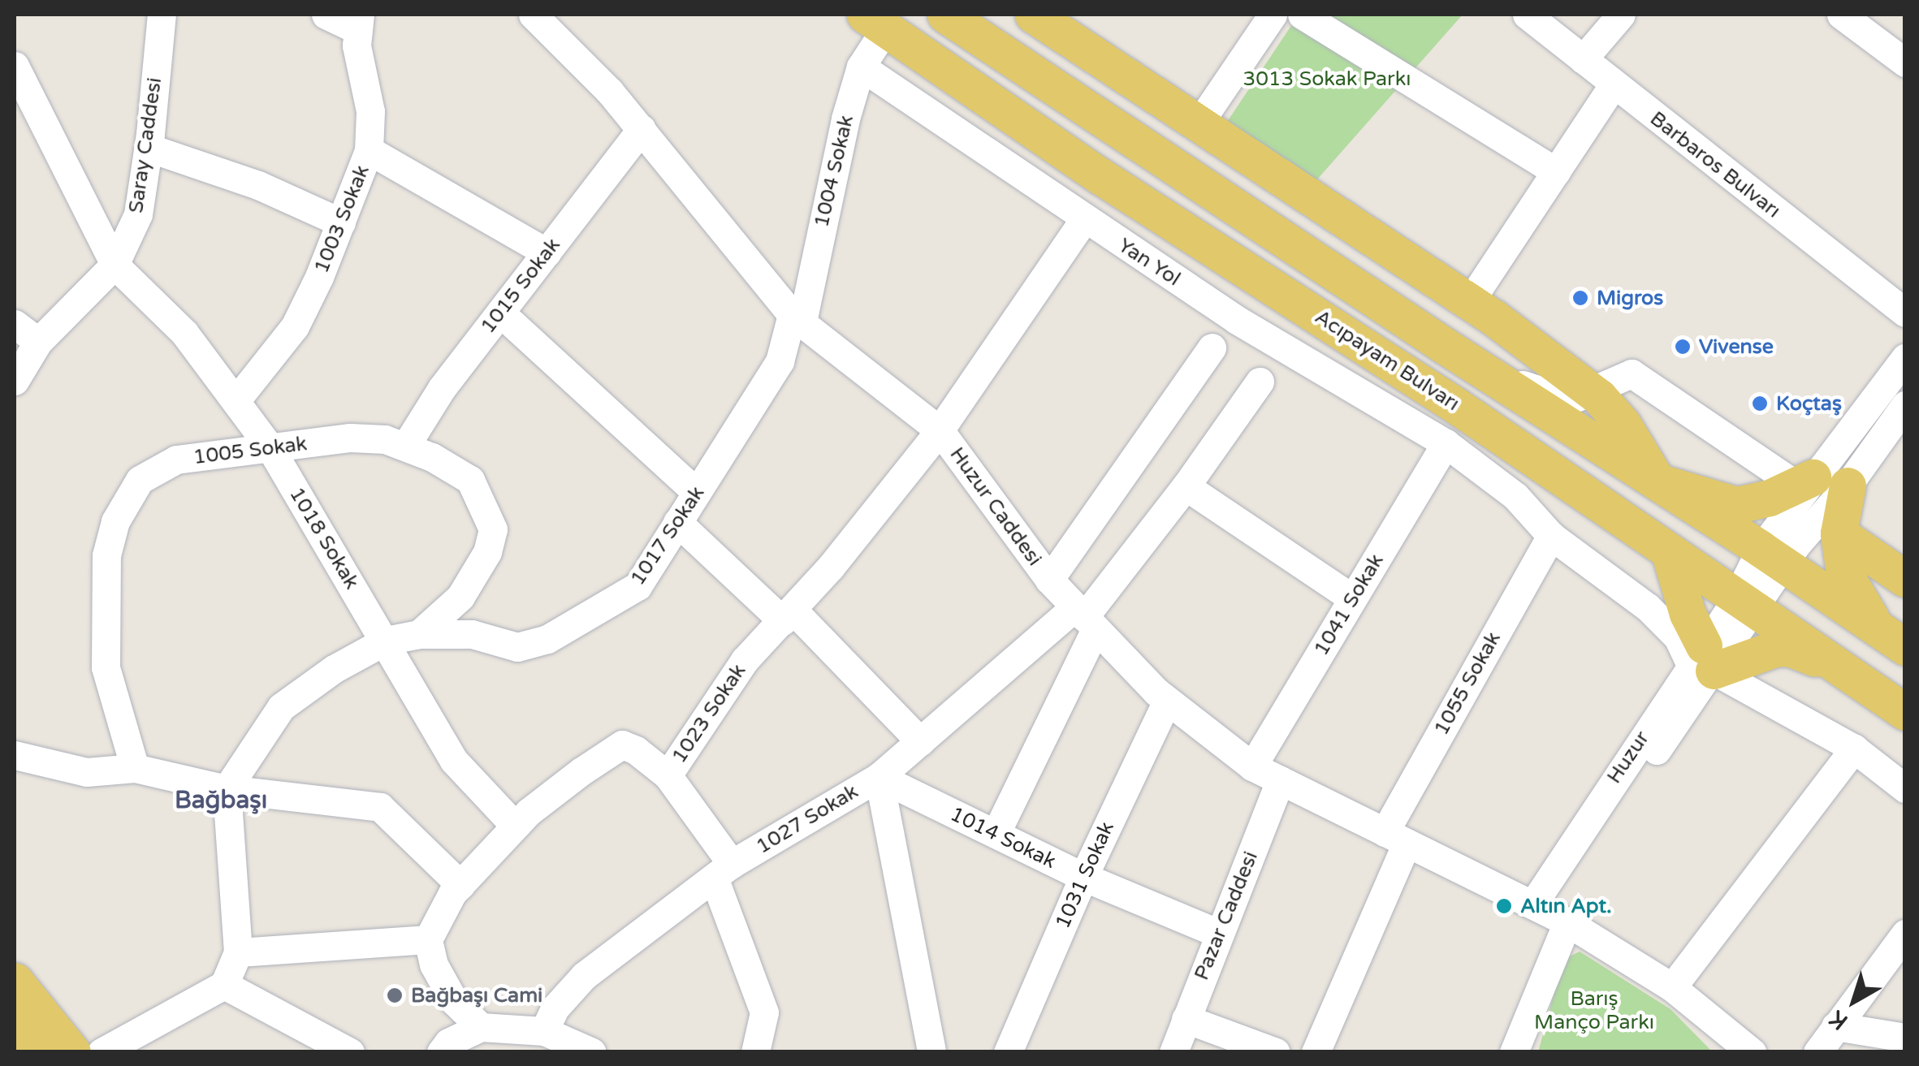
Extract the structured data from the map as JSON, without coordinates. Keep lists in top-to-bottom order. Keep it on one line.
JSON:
{"streets":{"main road":["Acıpayam Bulvarı"],"street":["Saray Caddesi","Barbaros Bulvarı","1004 Sokak","1003 Sokak","Yan Yol","1015 Sokak","1005 Sokak","Huzur Caddesi","1017 Sokak","1018 Sokak","1041 Sokak","1055 Sokak","1023 Sokak","Huzur","1027 Sokak","1014 Sokak","1031 Sokak","Pazar Caddesi"]},"crossings":[["Saray Caddesi","1018 Sokak"],["1004 Sokak","Yan Yol"],["1004 Sokak","Acıpayam Bulvarı"],["1004 Sokak","Huzur Caddesi"],["1004 Sokak","1017 Sokak"],["1003 Sokak","1018 Sokak"],["Yan Yol","1041 Sokak"],["Yan Yol","1055 Sokak"],["Yan Yol","1023 Sokak"],["Yan Yol","Huzur"],["1015 Sokak","1005 Sokak"],["1015 Sokak","Huzur Caddesi"],["Acıpayam Bulvarı","Huzur"],["1005 Sokak","1017 Sokak"],["1005 Sokak","1018 Sokak"],["Huzur Caddesi","1017 Sokak"],["Huzur Caddesi","1041 Sokak"],["Huzur Caddesi","1055 Sokak"],["Huzur Caddesi","1023 Sokak"],["Huzur Caddesi","Huzur"],["Huzur Caddesi","1027 Sokak"],["Huzur Caddesi","1031 Sokak"],["Huzur Caddesi","Pazar Caddesi"],["1017 Sokak","1018 Sokak"],["1018 Sokak","1023 Sokak"],["1027 Sokak","1014 Sokak"],["1014 Sokak","1031 Sokak"],["1014 Sokak","Pazar Caddesi"]],"districts":["Bağbaşı"],"parks":["3013 Sokak Parkı","Barış Manço Parkı"],"places":["Migros","Vivense","Koçtaş","Altın Apt.","Bağbaşı Cami"],"north":"bottom left"}
